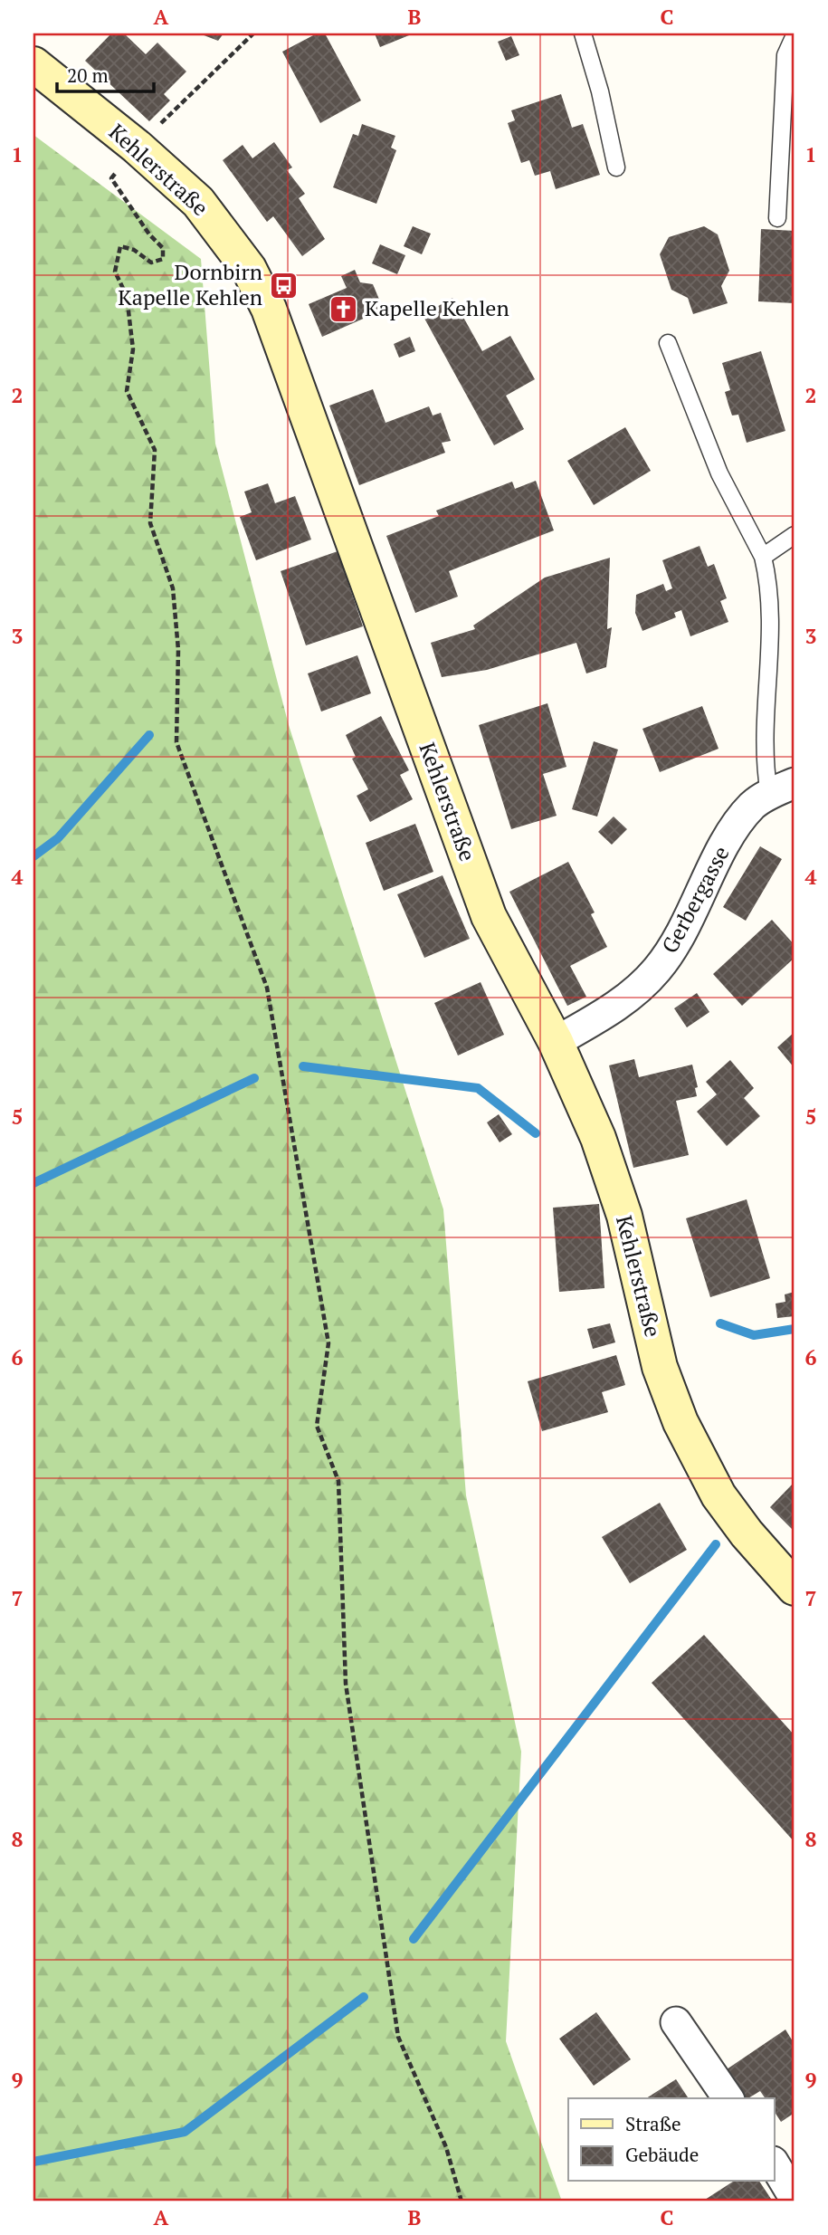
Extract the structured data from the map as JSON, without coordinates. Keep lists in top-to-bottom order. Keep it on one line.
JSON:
{"streets":{"street":["Kehlerstraße","Gerbergasse"]},"crossings":[["Kehlerstraße","Gerbergasse"]],"places":{"bus stop":["Dornbirn Kapelle Kehlen"],"church":["Kapelle Kehlen"]},"legend":["Straße","Gebäude"],"scale_bar":"20 m","grid":{"columns":["A","B","C"],"rows":["1","2","3","4","5","6","7","8","9"]}}
